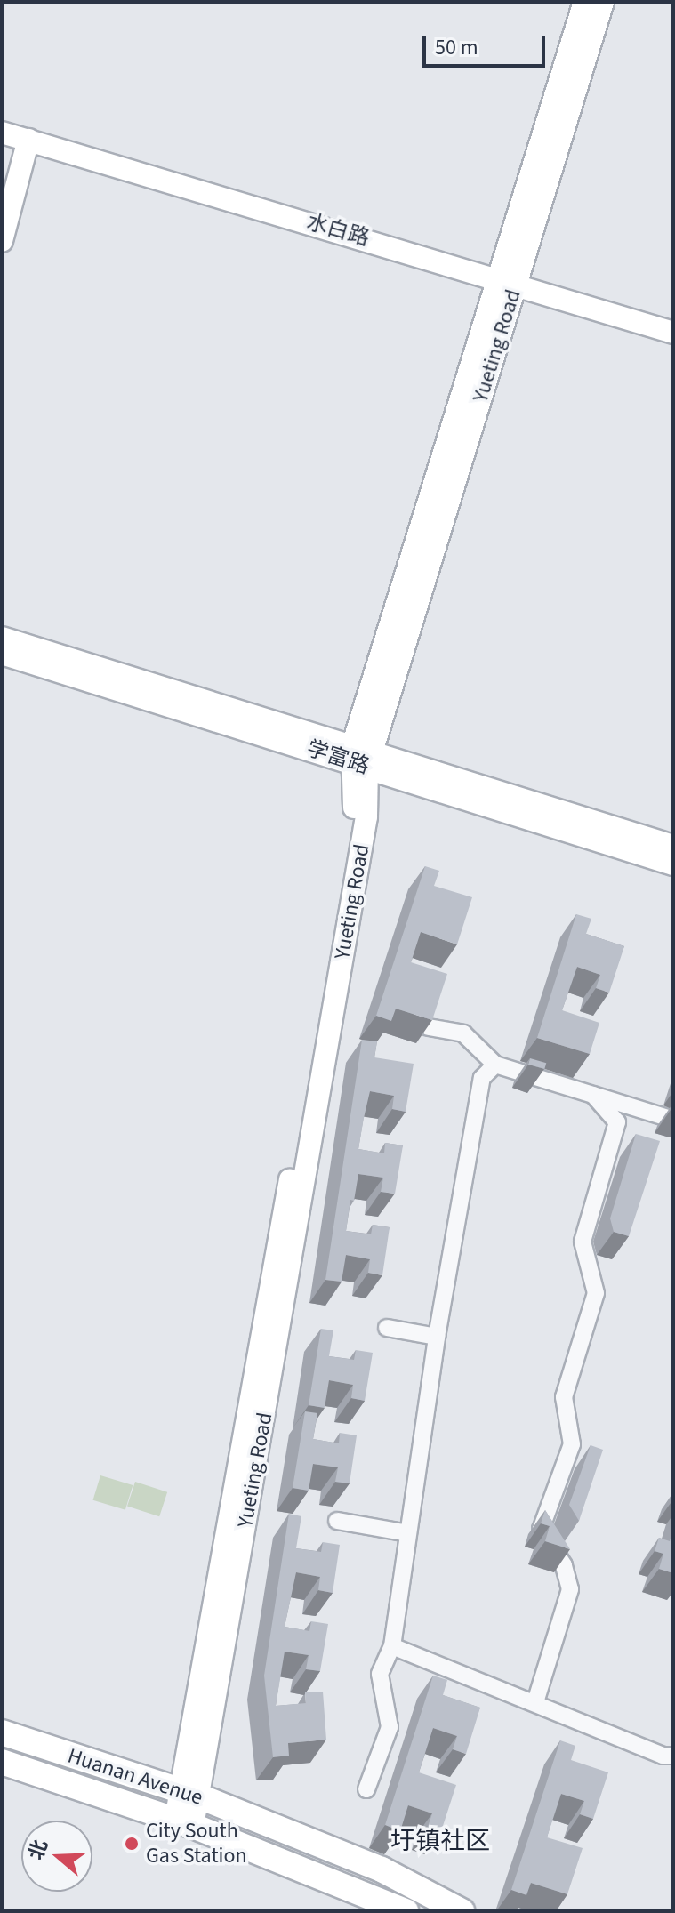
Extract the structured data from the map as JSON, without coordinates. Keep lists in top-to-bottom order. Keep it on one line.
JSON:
{"streets":{"main road":["Huanan Avenue"],"street":["水白路","Yueting Road","学富路"]},"crossings":[["水白路","Yueting Road"],["Yueting Road","学富路"],["Yueting Road","Huanan Avenue"]],"districts":["圩镇社区"],"places":["City South Gas Station"],"scale_bar":"50 m","north":"left"}
